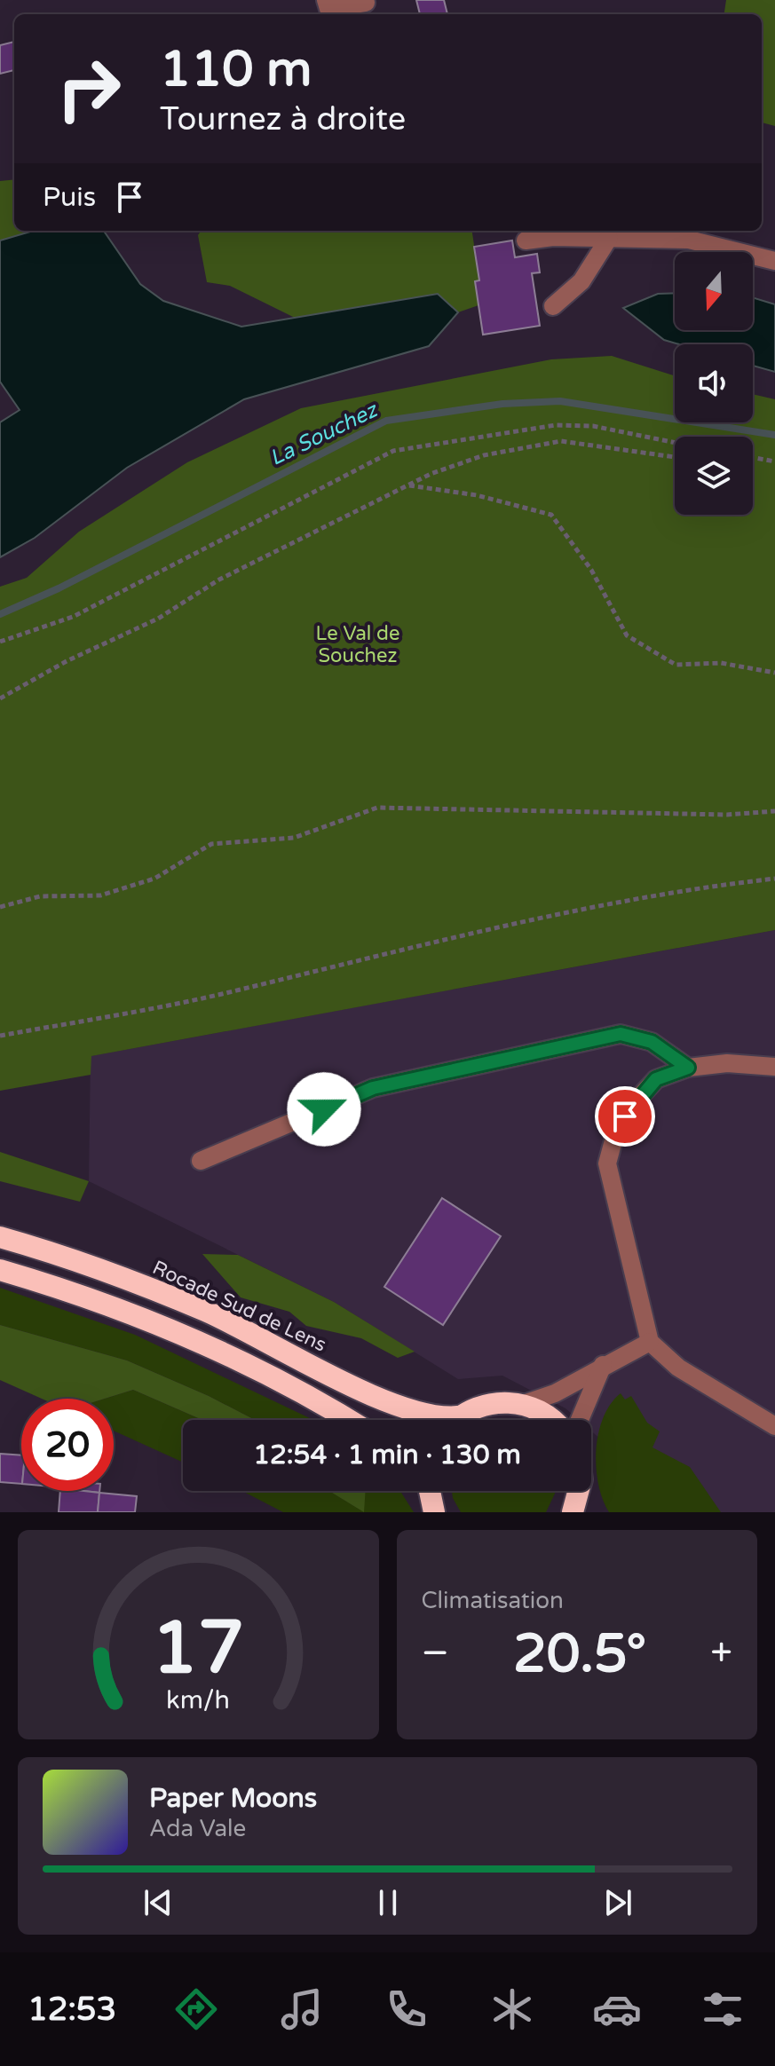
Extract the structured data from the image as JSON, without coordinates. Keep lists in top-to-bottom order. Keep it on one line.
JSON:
{"streets":{"highway":["Rocade Sud de Lens"]},"water":["La Souchez"],"parks":["Le Val de Souchez"],"north":"bottom","page":{"turn":["110 m","Tournez à droite"],"then":"Puis","limit":"20","trip":"12:54 · 1 min · 130 m","tile":"Climatisation","heat":["−","20.5°","+"],"song":["Paper Moons","Ada Vale"],"tabs":"12:53","gauge":["17","km/h"]}}
